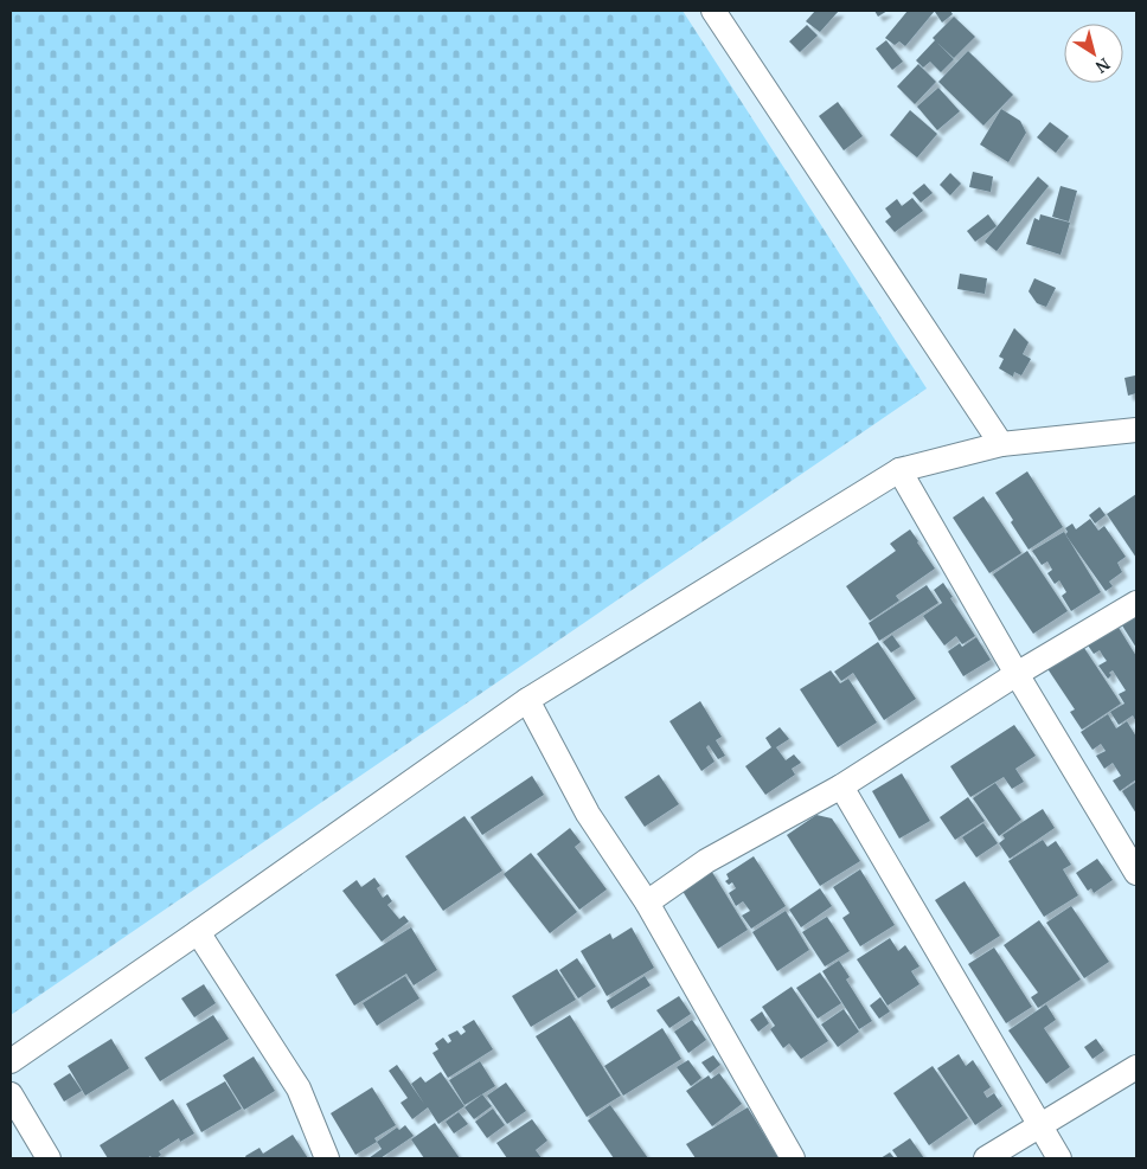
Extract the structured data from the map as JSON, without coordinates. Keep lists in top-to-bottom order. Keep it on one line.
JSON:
{"north":"bottom right"}
